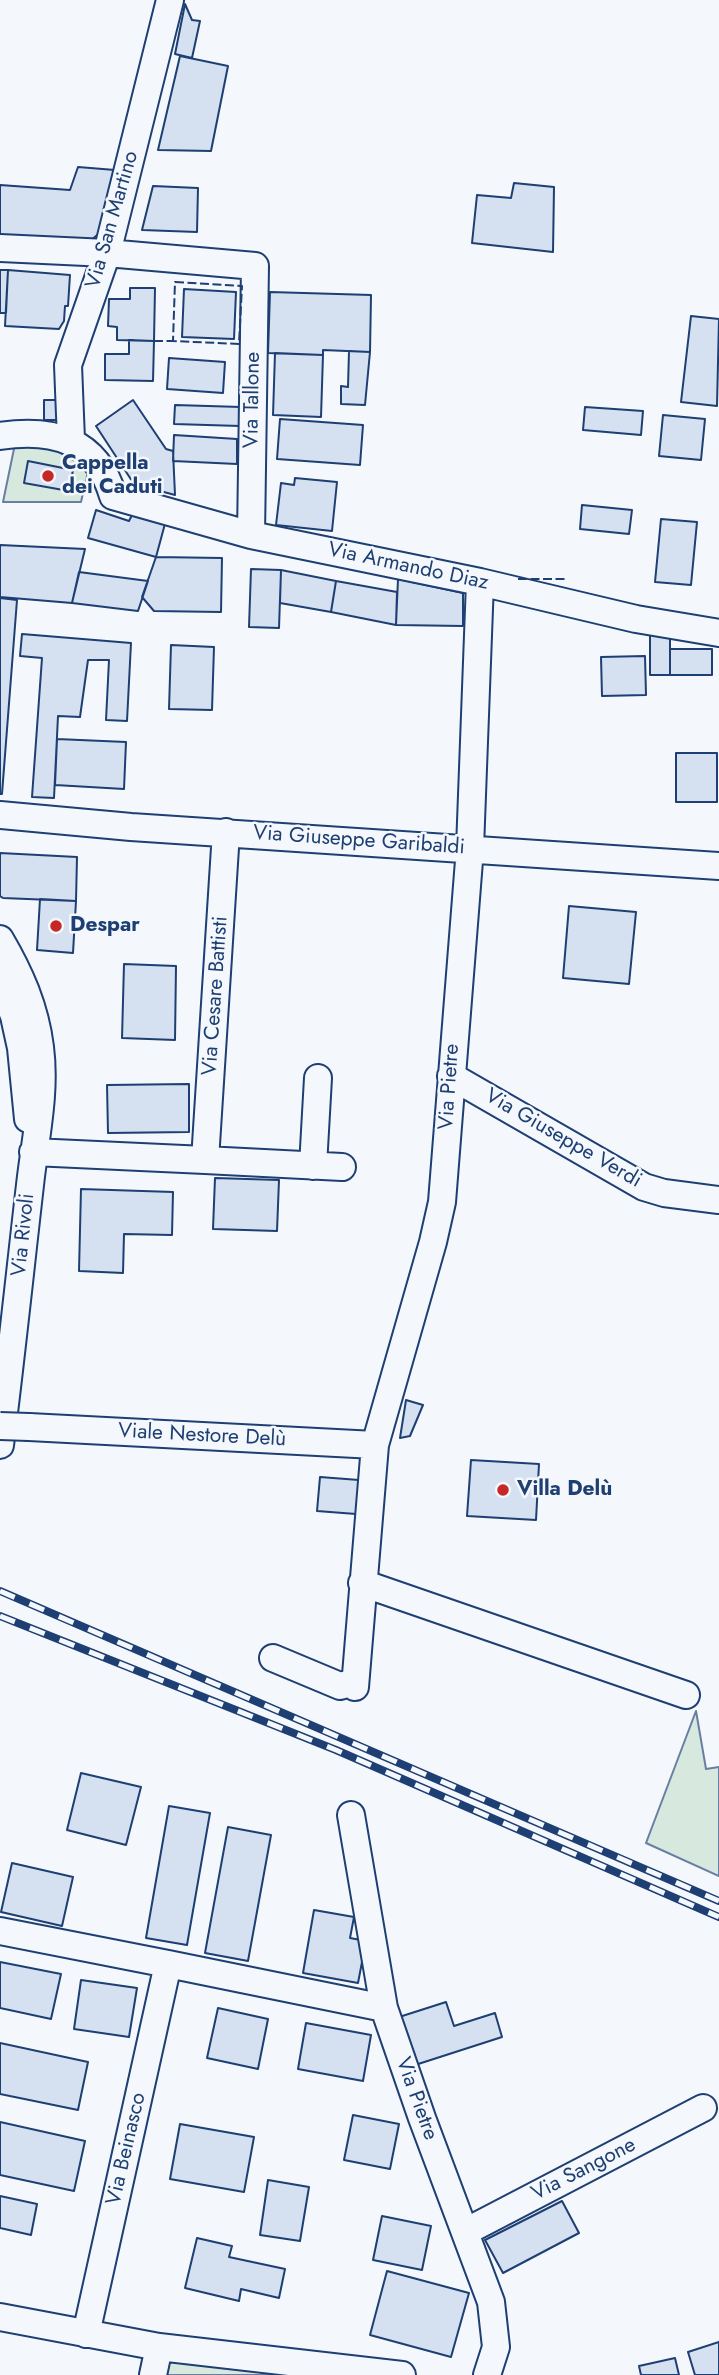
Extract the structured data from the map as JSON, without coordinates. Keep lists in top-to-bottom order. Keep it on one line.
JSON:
{"streets":{"street":["Via San Martino","Via Tallone","Via Armando Diaz","Via Giuseppe Garibaldi","Via Cesare Battisti","Via Pietre","Via Giuseppe Verdi","Via Rivoli","Viale Nestore Delù","Via Beinasco","Via Sangone"]},"crossings":[["Via San Martino","Via Tallone"],["Via San Martino","Via Armando Diaz"],["Via Tallone","Via Armando Diaz"],["Via Armando Diaz","Via Pietre"],["Via Giuseppe Garibaldi","Via Cesare Battisti"],["Via Giuseppe Garibaldi","Via Pietre"],["Via Pietre","Via Giuseppe Verdi"],["Via Pietre","Viale Nestore Delù"],["Via Pietre","Via Sangone"]],"places":["Cappella dei Caduti","Despar","Villa Delù"]}
